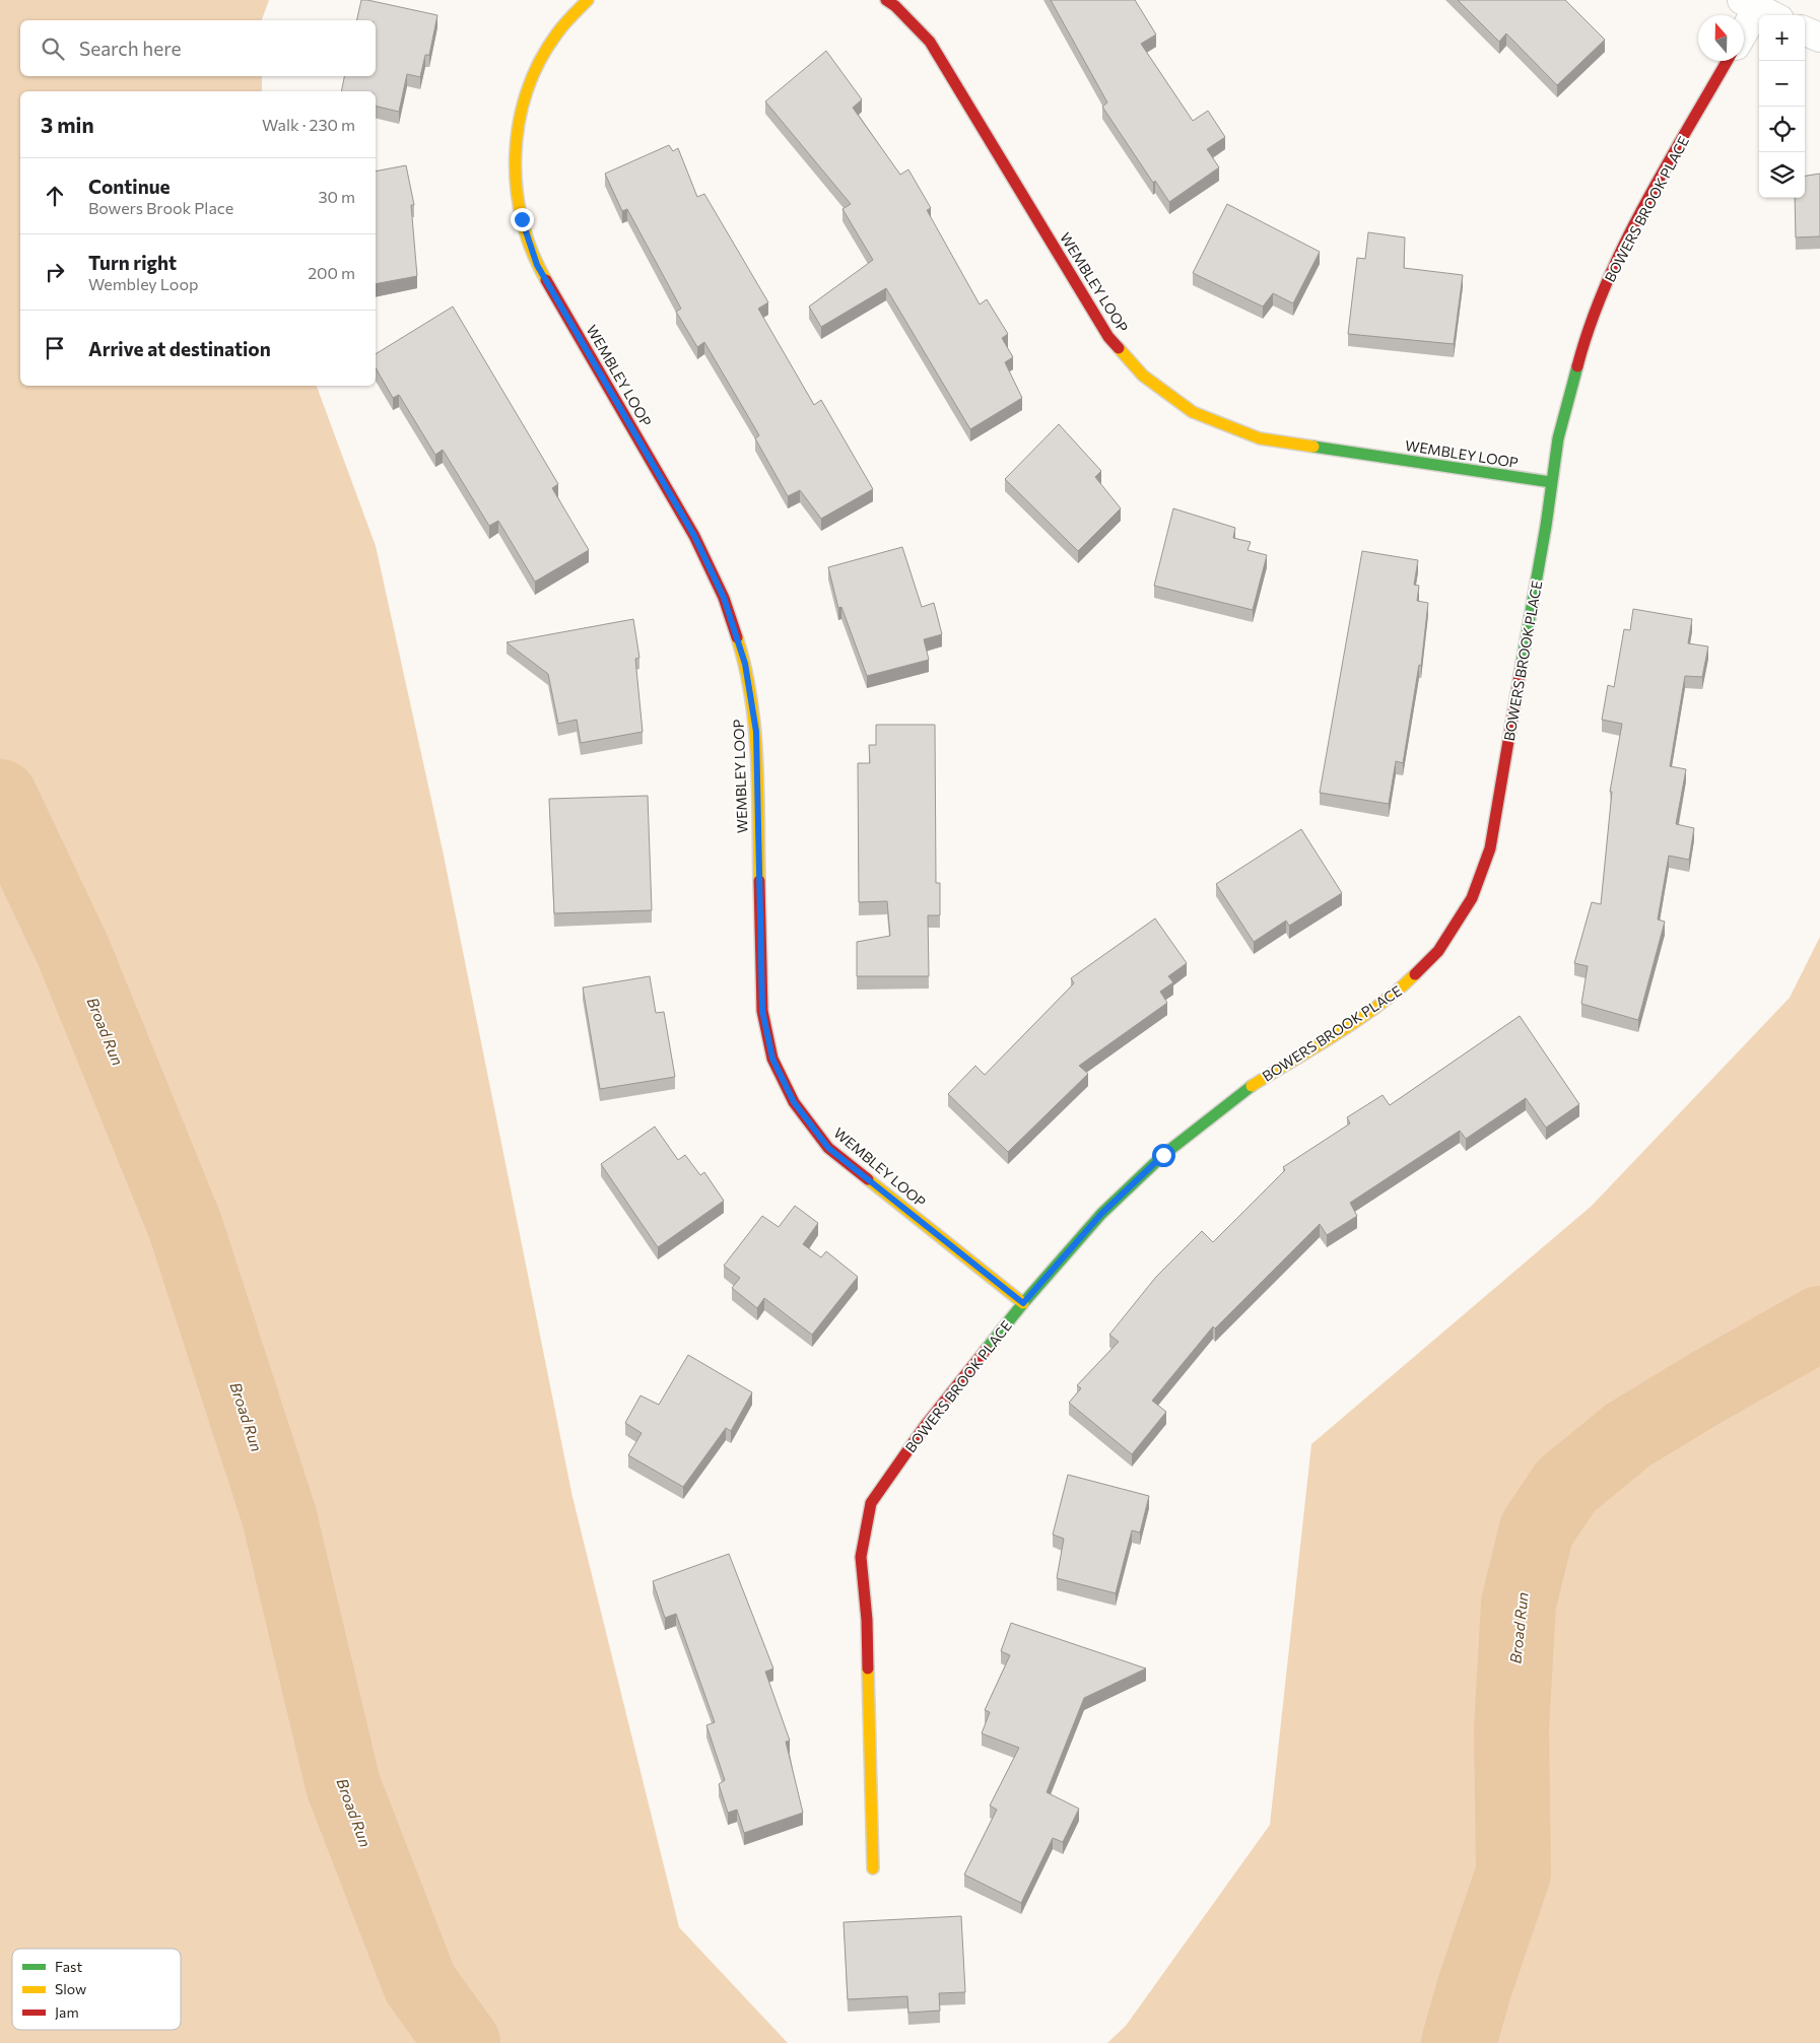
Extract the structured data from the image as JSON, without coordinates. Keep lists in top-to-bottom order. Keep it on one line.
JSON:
{"streets":{"street":["BOWERS BROOK PLACE","WEMBLEY LOOP"]},"crossings":[["BOWERS BROOK PLACE","WEMBLEY LOOP"]],"water":["Broad Run"],"legend":["Fast","Slow","Jam"],"north":"top","page":{"map_buttons":["+","−"],"search":"Search here","heading":["3 min","Walk · 230 m"],"list":[["Continue","Bowers Brook Place","30 m"],["Turn right","Wembley Loop","200 m"],"Arrive at destination"]}}
